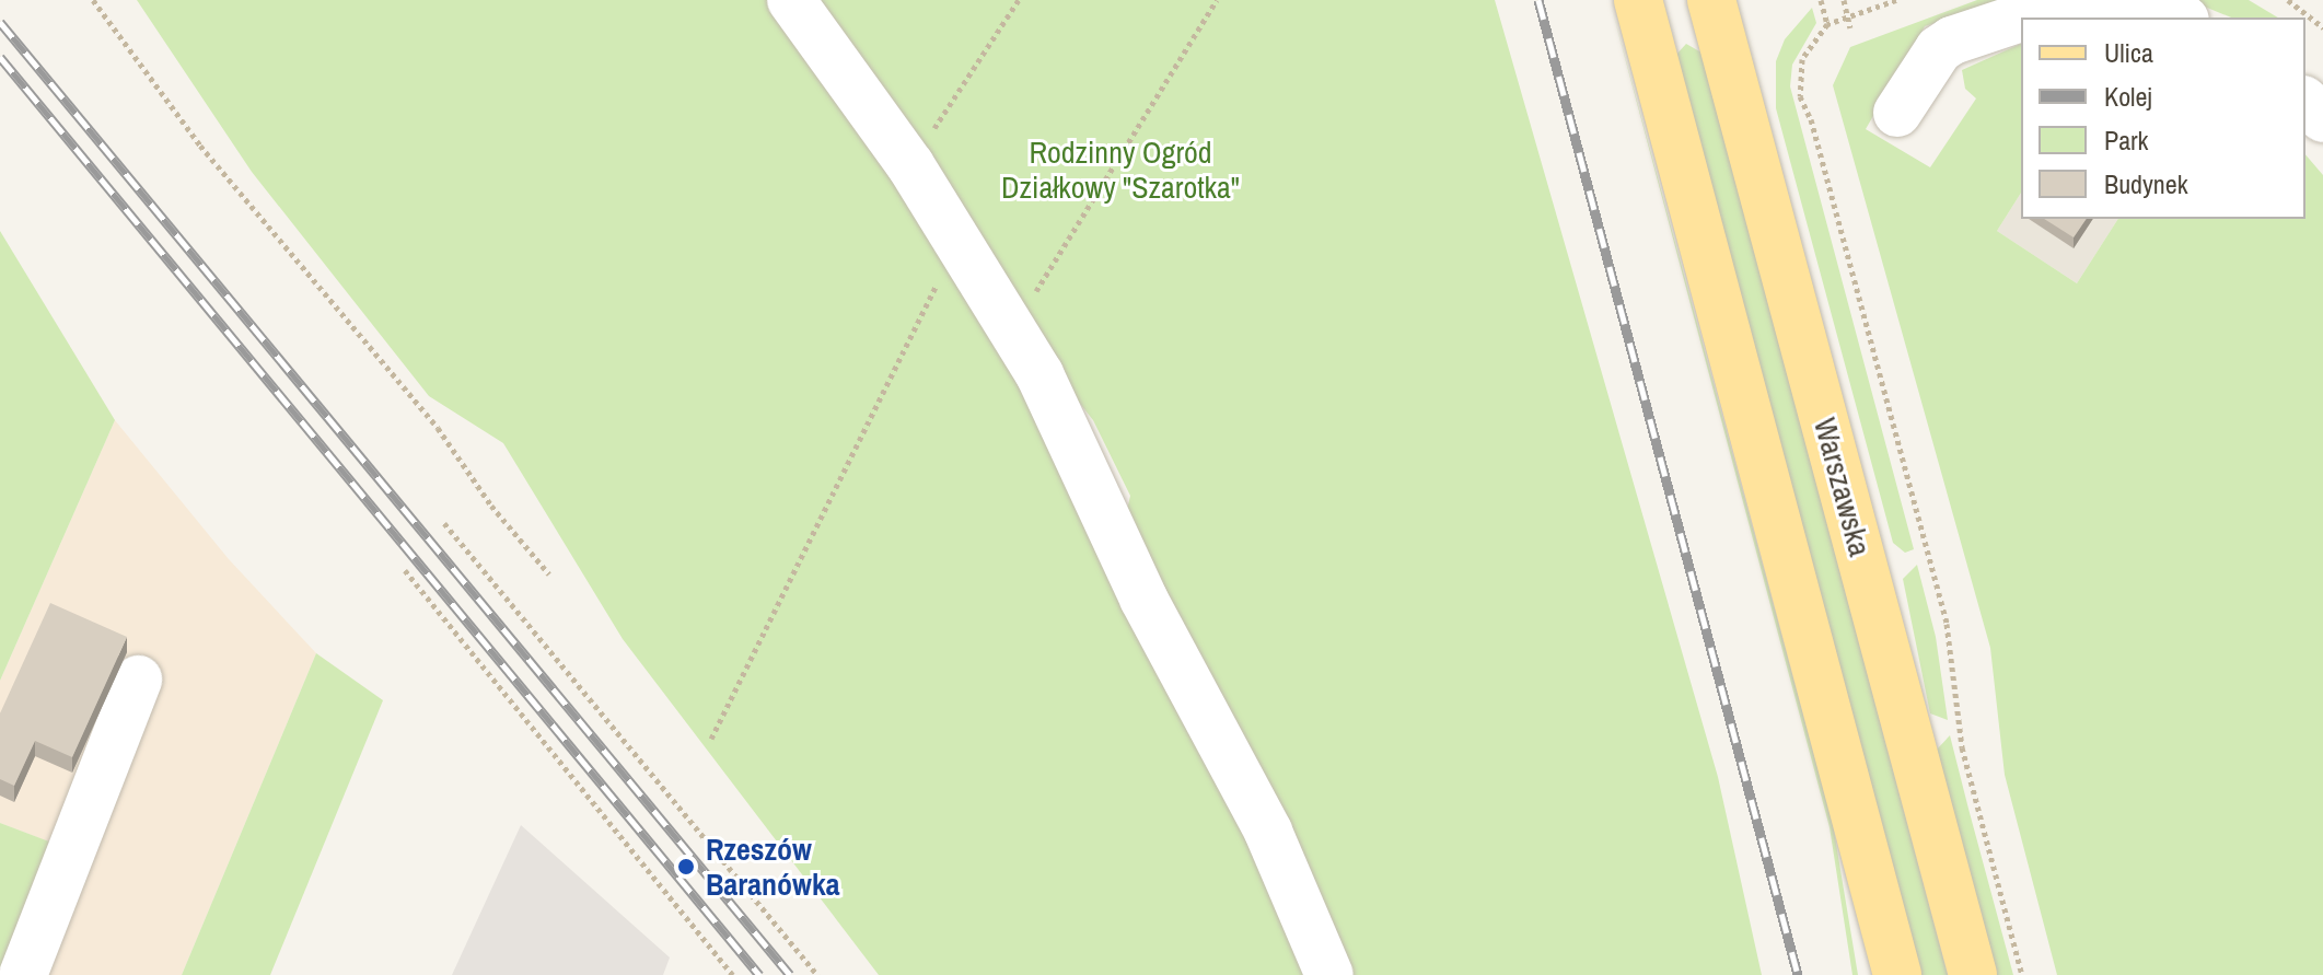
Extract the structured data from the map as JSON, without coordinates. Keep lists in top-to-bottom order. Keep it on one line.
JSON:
{"streets":{"main road":["Warszawska"]},"parks":["Rodzinny Ogród Działkowy \"Szarotka\""],"places":["Rzeszów Baranówka"],"legend":["Ulica","Kolej","Park","Budynek"]}
